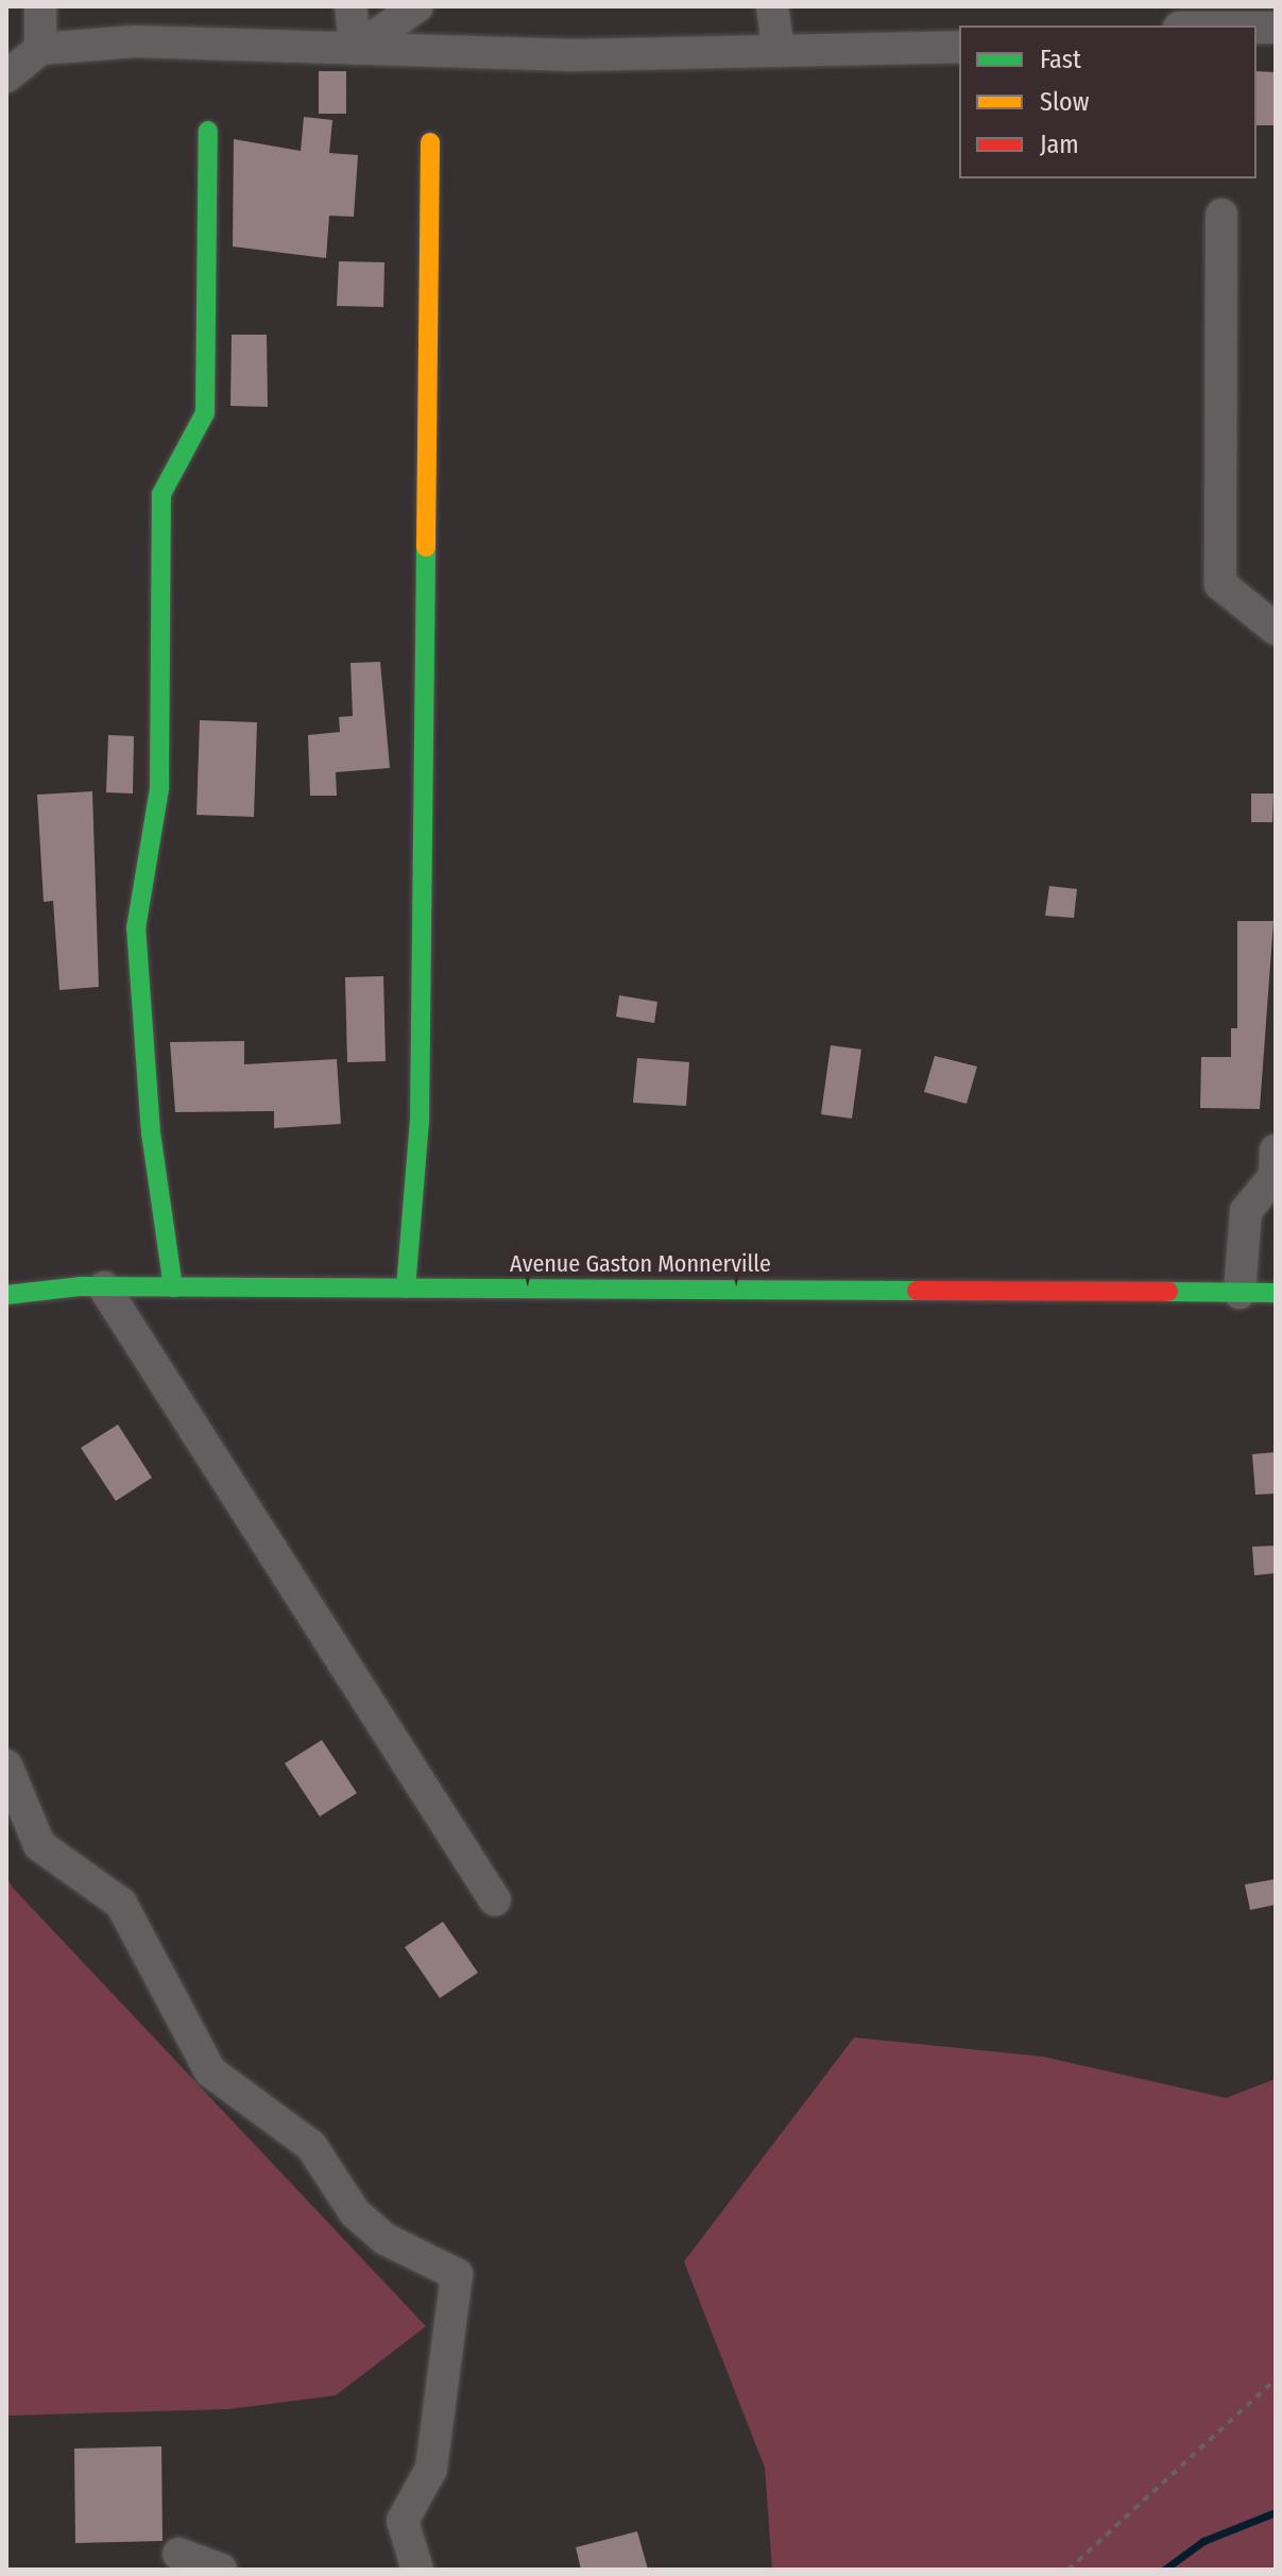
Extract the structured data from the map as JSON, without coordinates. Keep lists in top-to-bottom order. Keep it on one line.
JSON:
{"streets":{"street":["Avenue Gaston Monnerville"]},"legend":["Fast","Slow","Jam"]}
